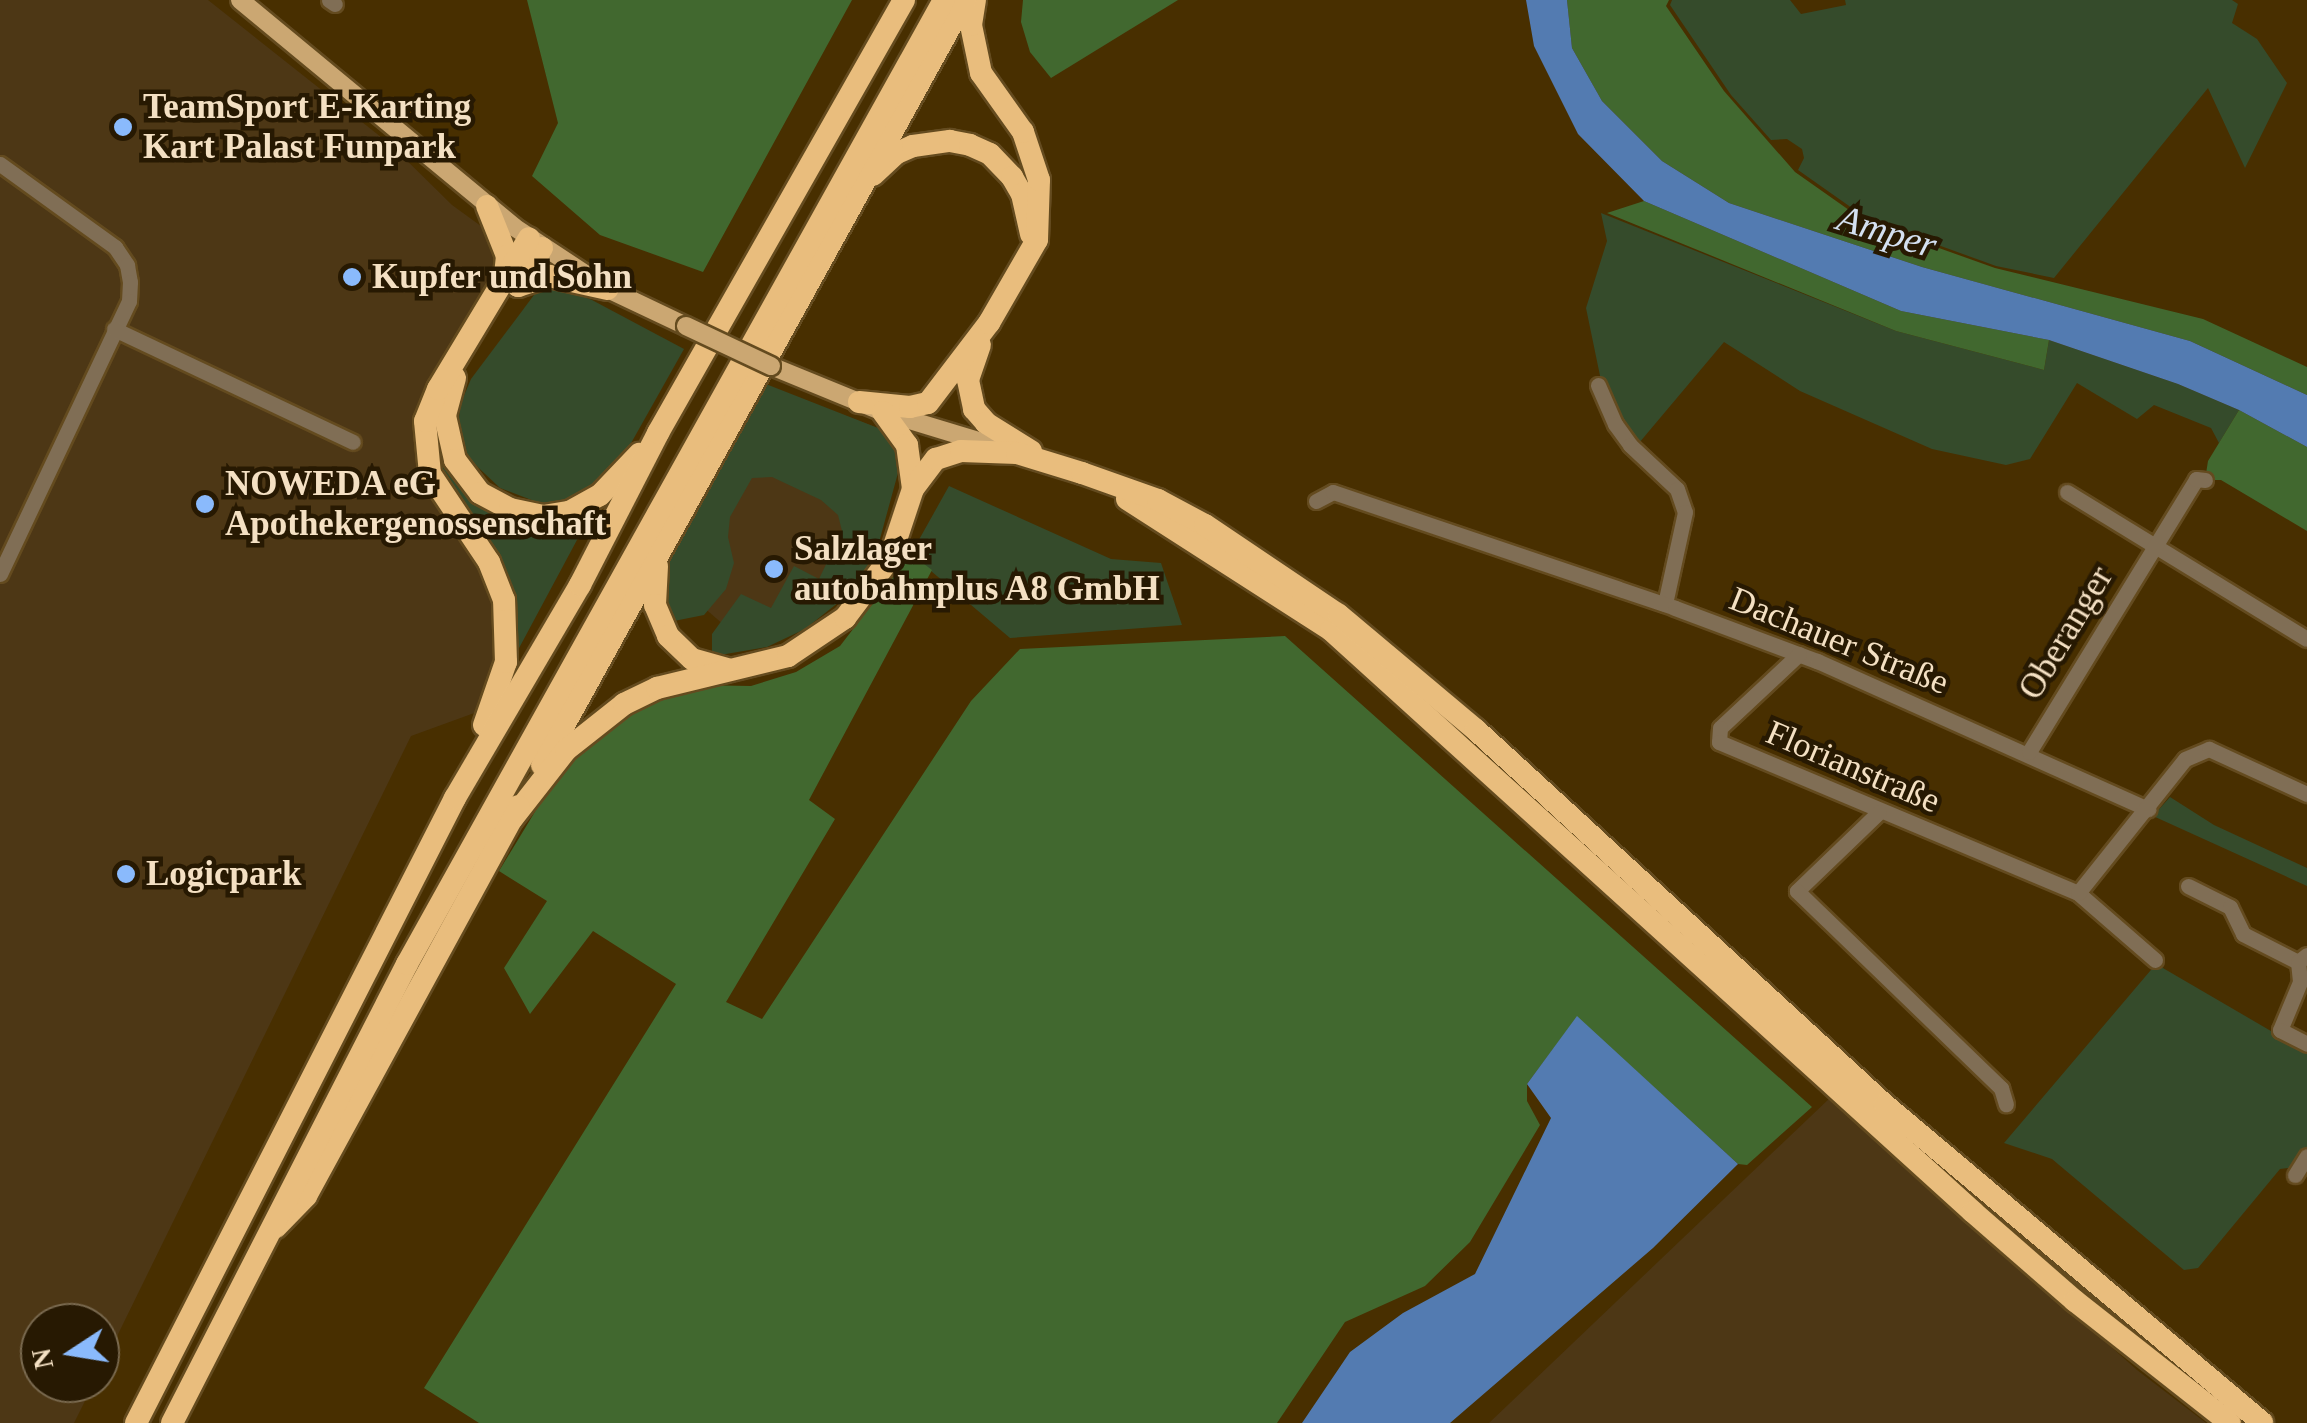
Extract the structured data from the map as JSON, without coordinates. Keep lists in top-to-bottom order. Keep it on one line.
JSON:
{"streets":{"street":["Oberanger","Dachauer Straße","Florianstraße"]},"crossings":[["Oberanger","Dachauer Straße"],["Dachauer Straße","Florianstraße"]],"water":["Amper"],"places":["TeamSport E-Karting Kart Palast Funpark","Kupfer und Sohn","NOWEDA eG Apothekergenossenschaft","Salzlager autobahnplus A8 GmbH","Logicpark"],"north":"left"}
